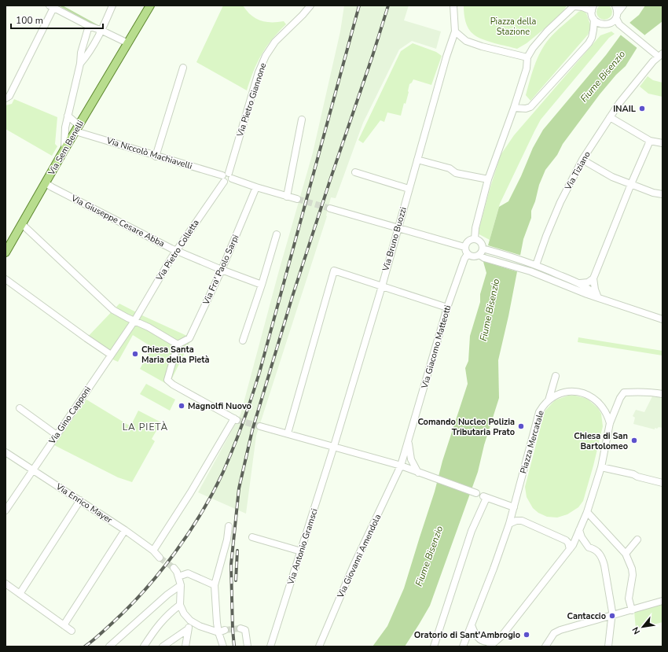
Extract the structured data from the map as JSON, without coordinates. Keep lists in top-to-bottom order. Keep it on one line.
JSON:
{"streets":{"main road":["Via Sem Benelli"],"street":["Via Pietro Giannone","Via Niccolò Machiavelli","Via Tiziano","Via Giuseppe Cesare Abba","Via Bruno Buozzi","Via Pietro Colletta","Via Fra' Paolo Sarpi","Via Giacomo Matteotti","Via Gino Capponi","Piazza Mercatale","Via Enrico Mayer","Via Antonio Gramsci","Via Giovanni Amendola"]},"crossings":[["Via Pietro Giannone","Via Niccolò Machiavelli"],["Via Pietro Giannone","Via Pietro Colletta"],["Via Sem Benelli","Via Niccolò Machiavelli"],["Via Sem Benelli","Via Giuseppe Cesare Abba"],["Via Niccolò Machiavelli","Via Pietro Colletta"],["Via Niccolò Machiavelli","Via Fra' Paolo Sarpi"],["Via Giuseppe Cesare Abba","Via Pietro Colletta"],["Via Giuseppe Cesare Abba","Via Fra' Paolo Sarpi"],["Via Bruno Buozzi","Via Antonio Gramsci"],["Via Pietro Colletta","Via Gino Capponi"],["Via Giacomo Matteotti","Via Giovanni Amendola"],["Via Gino Capponi","Via Enrico Mayer"]],"districts":["LA PIETÀ"],"water":["Fiume Bisenzio"],"parks":["Piazza della Stazione"],"places":["INAIL","Chiesa Santa Maria della Pietà","Magnolfi Nuovo","Comando Nucleo Polizia Tributaria Prato","Chiesa di San Bartolomeo","Cantaccio","Oratorio di Sant'Ambrogio"],"scale_bar":"100 m","north":"bottom left"}
